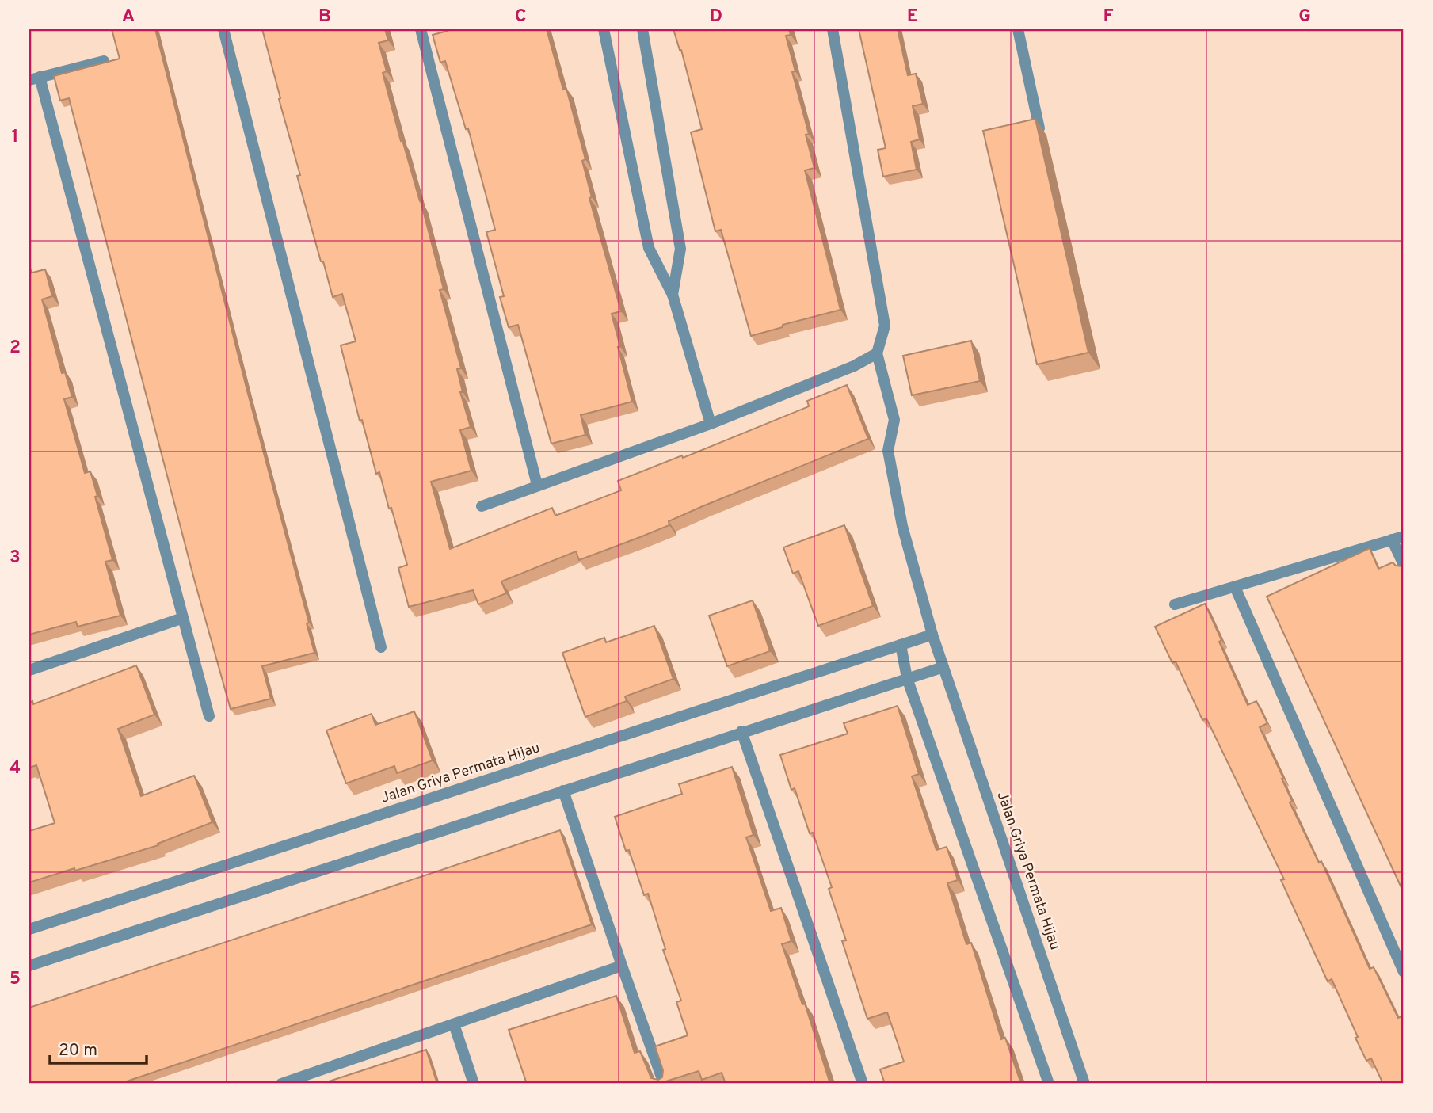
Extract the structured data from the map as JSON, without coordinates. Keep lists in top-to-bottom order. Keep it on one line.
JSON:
{"streets":{"street":["Jalan Griya Permata Hijau"]},"scale_bar":"20 m","grid":{"columns":["A","B","C","D","E","F","G"],"rows":["1","2","3","4","5"]}}
